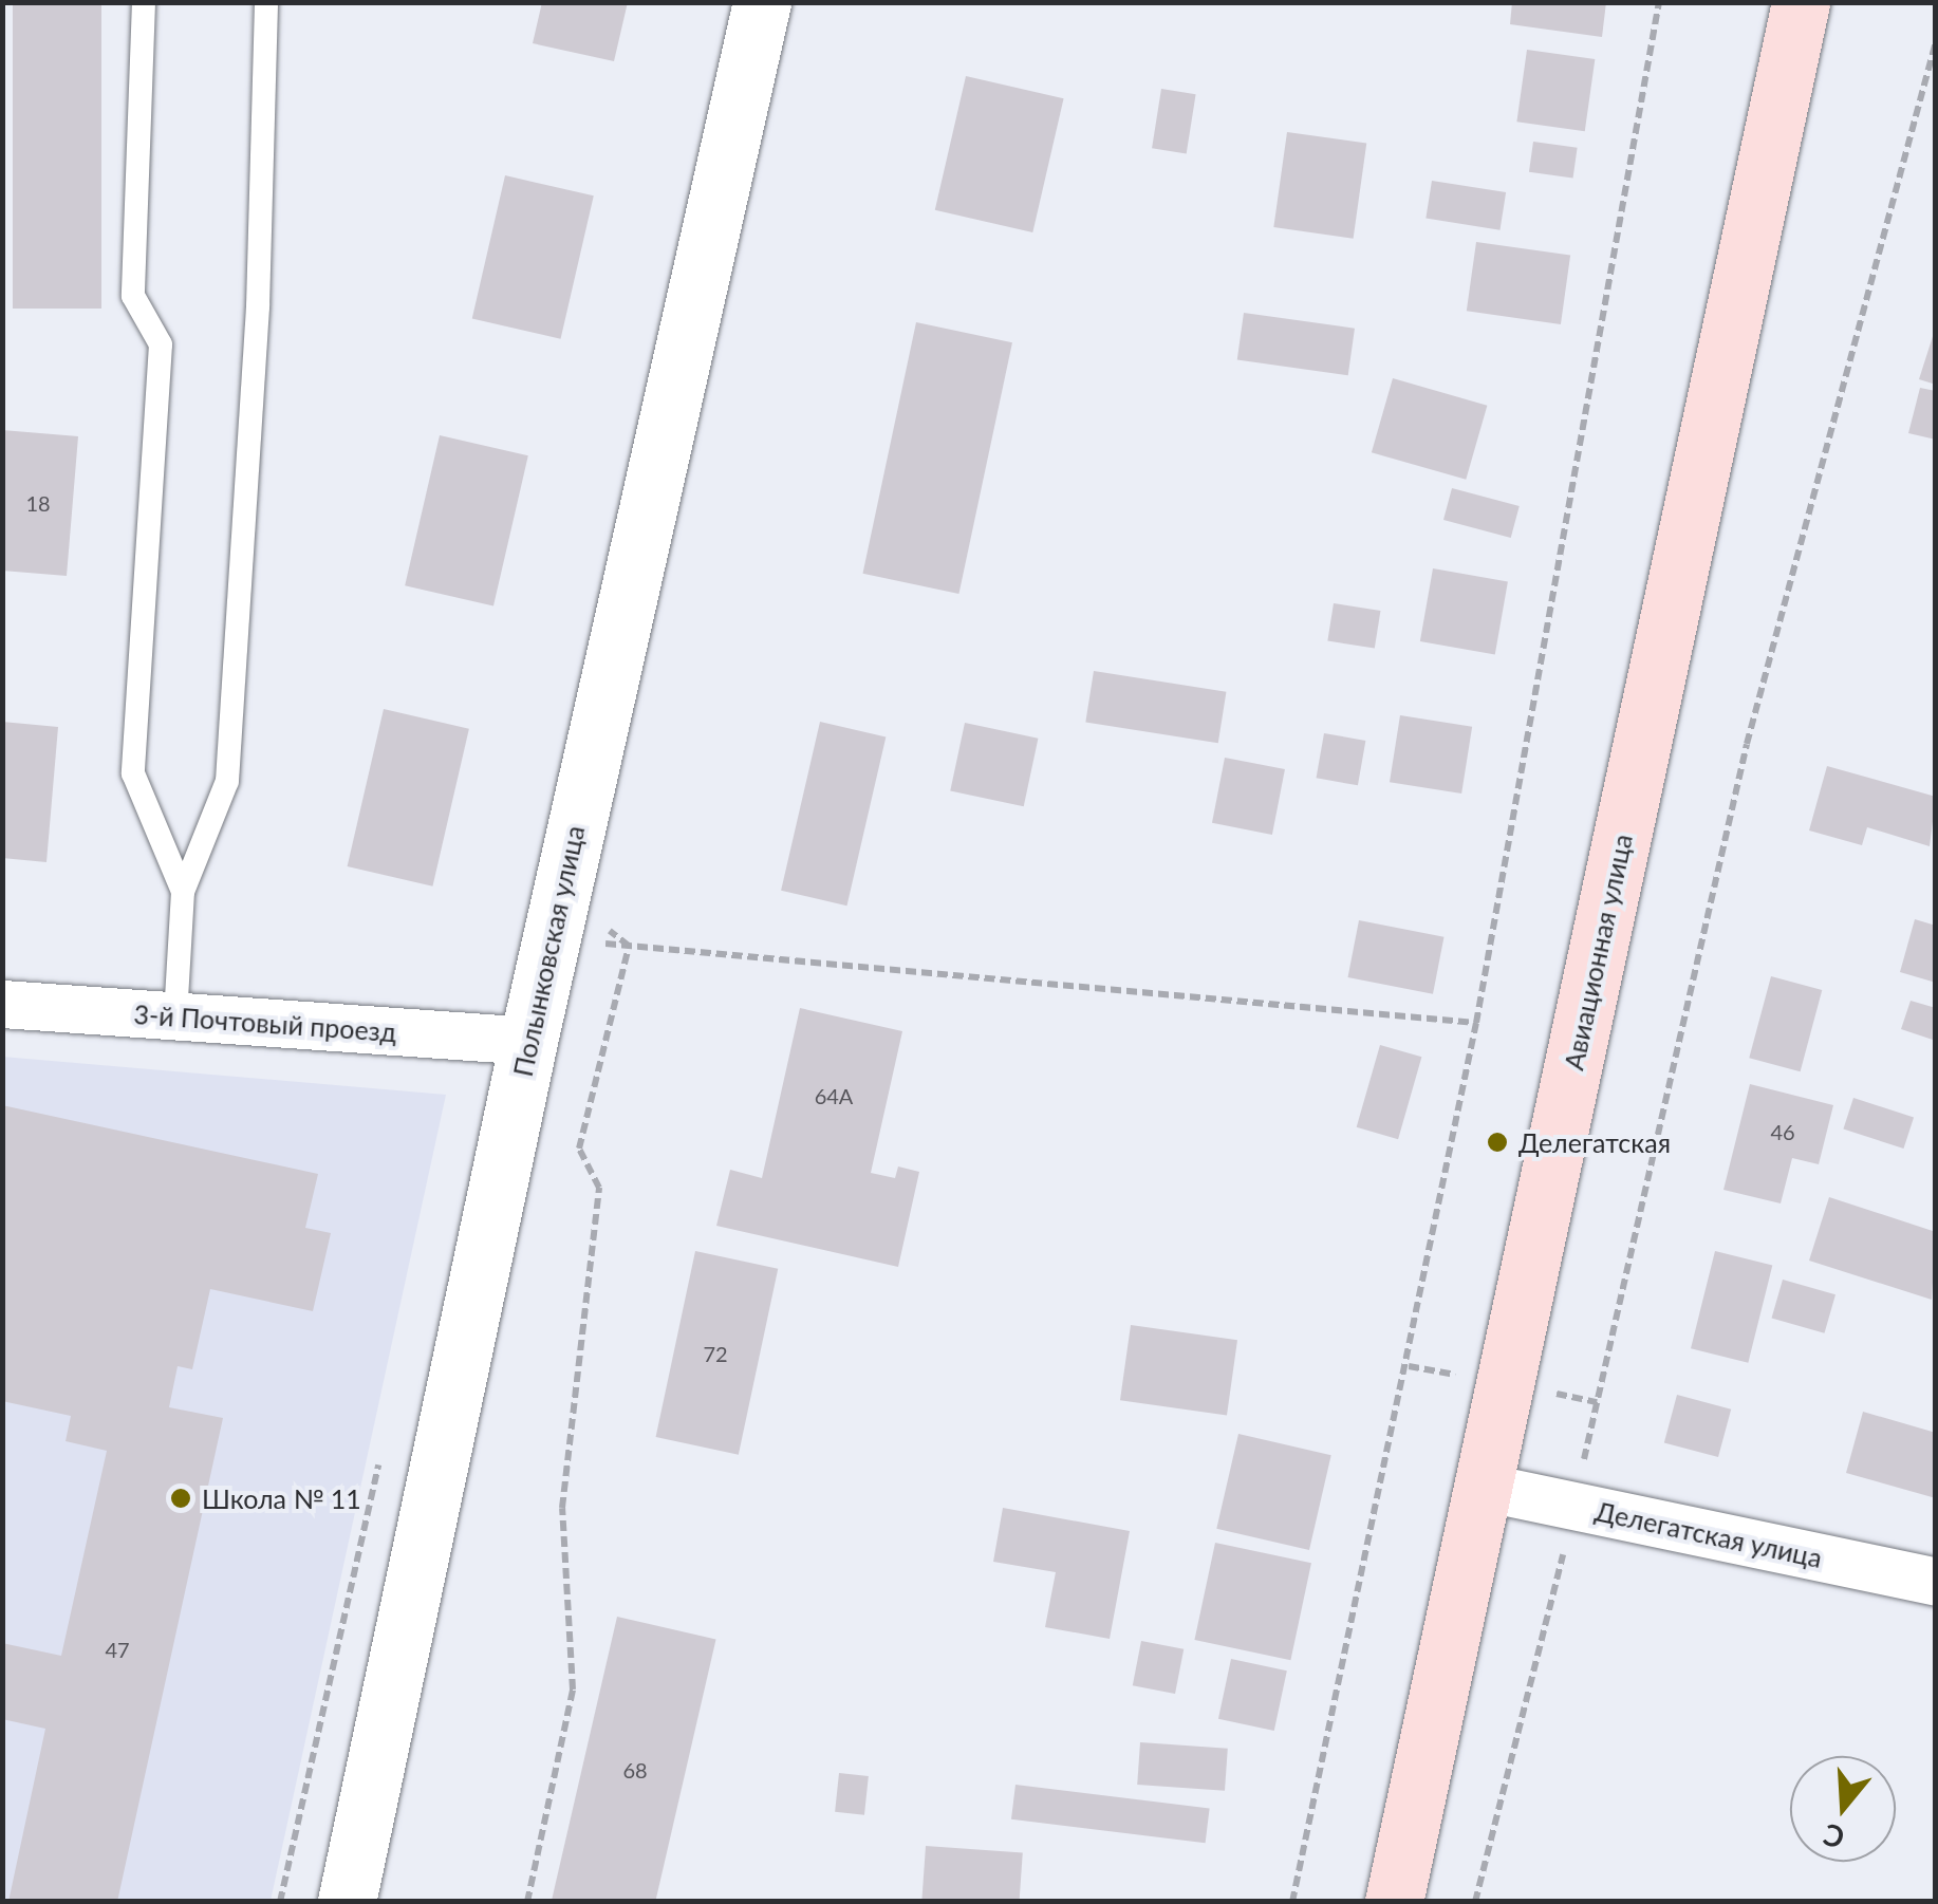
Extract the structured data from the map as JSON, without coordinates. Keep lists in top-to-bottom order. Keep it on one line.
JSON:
{"streets":{"main road":["Авиационная улица"],"street":["Полынковская улица","3-й Почтовый проезд","Делегатская улица"]},"crossings":[["Полынковская улица","3-й Почтовый проезд"],["Авиационная улица","Делегатская улица"]],"places":["Делегатская","Школа № 11"],"house_numbers":["18","64А","46","72","47","68"],"north":"bottom"}
